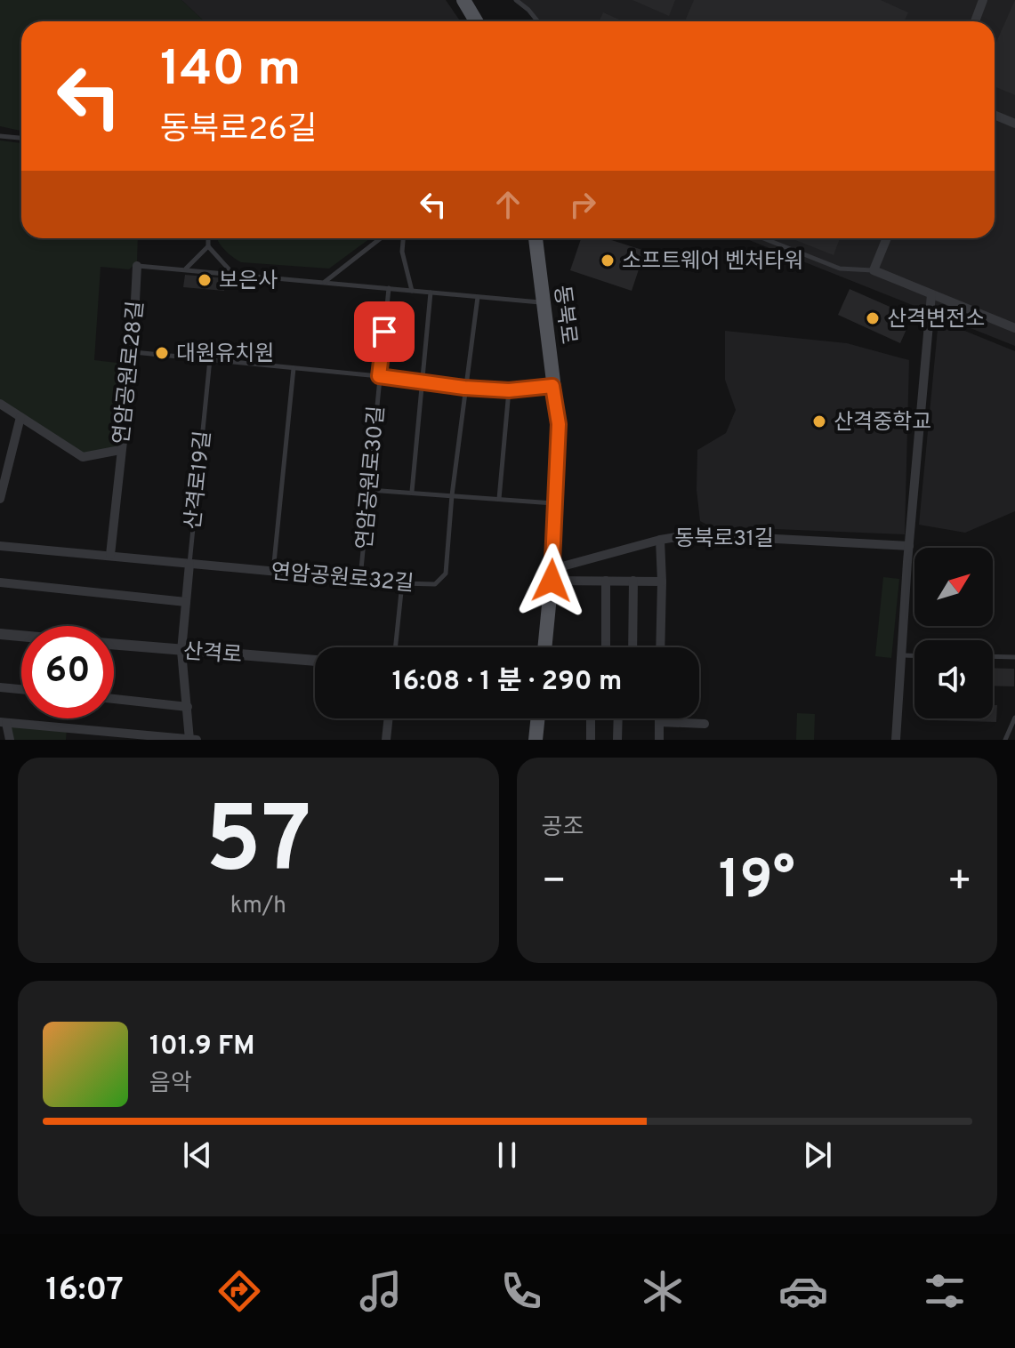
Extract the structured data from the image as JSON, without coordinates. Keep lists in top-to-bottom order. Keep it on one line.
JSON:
{"streets":{"main road":["동북로"],"street":["연암공원로28길","산격로19길","동북로31길","연암공원로32길","산격로"],"lane":["연암공원로30길"]},"crossings":[["동북로","연암공원로28길"],["연암공원로28길","연암공원로30길"],["연암공원로28길","연암공원로32길"],["연암공원로30길","연암공원로32길"],["산격로19길","연암공원로32길"],["산격로19길","산격로"]],"places":["소프트웨어 벤처타워","보은사","산격변전소","대원유치원","산격중학교"],"north":"top right","page":{"turn":["140 m","동북로26길"],"limit":"60","trip":"16:08 · 1 분 · 290 m","tile":[["57","km/h"],"공조"],"heat":["−","19°","+"],"song":["101.9 FM","음악"],"tabs":"16:07"}}
